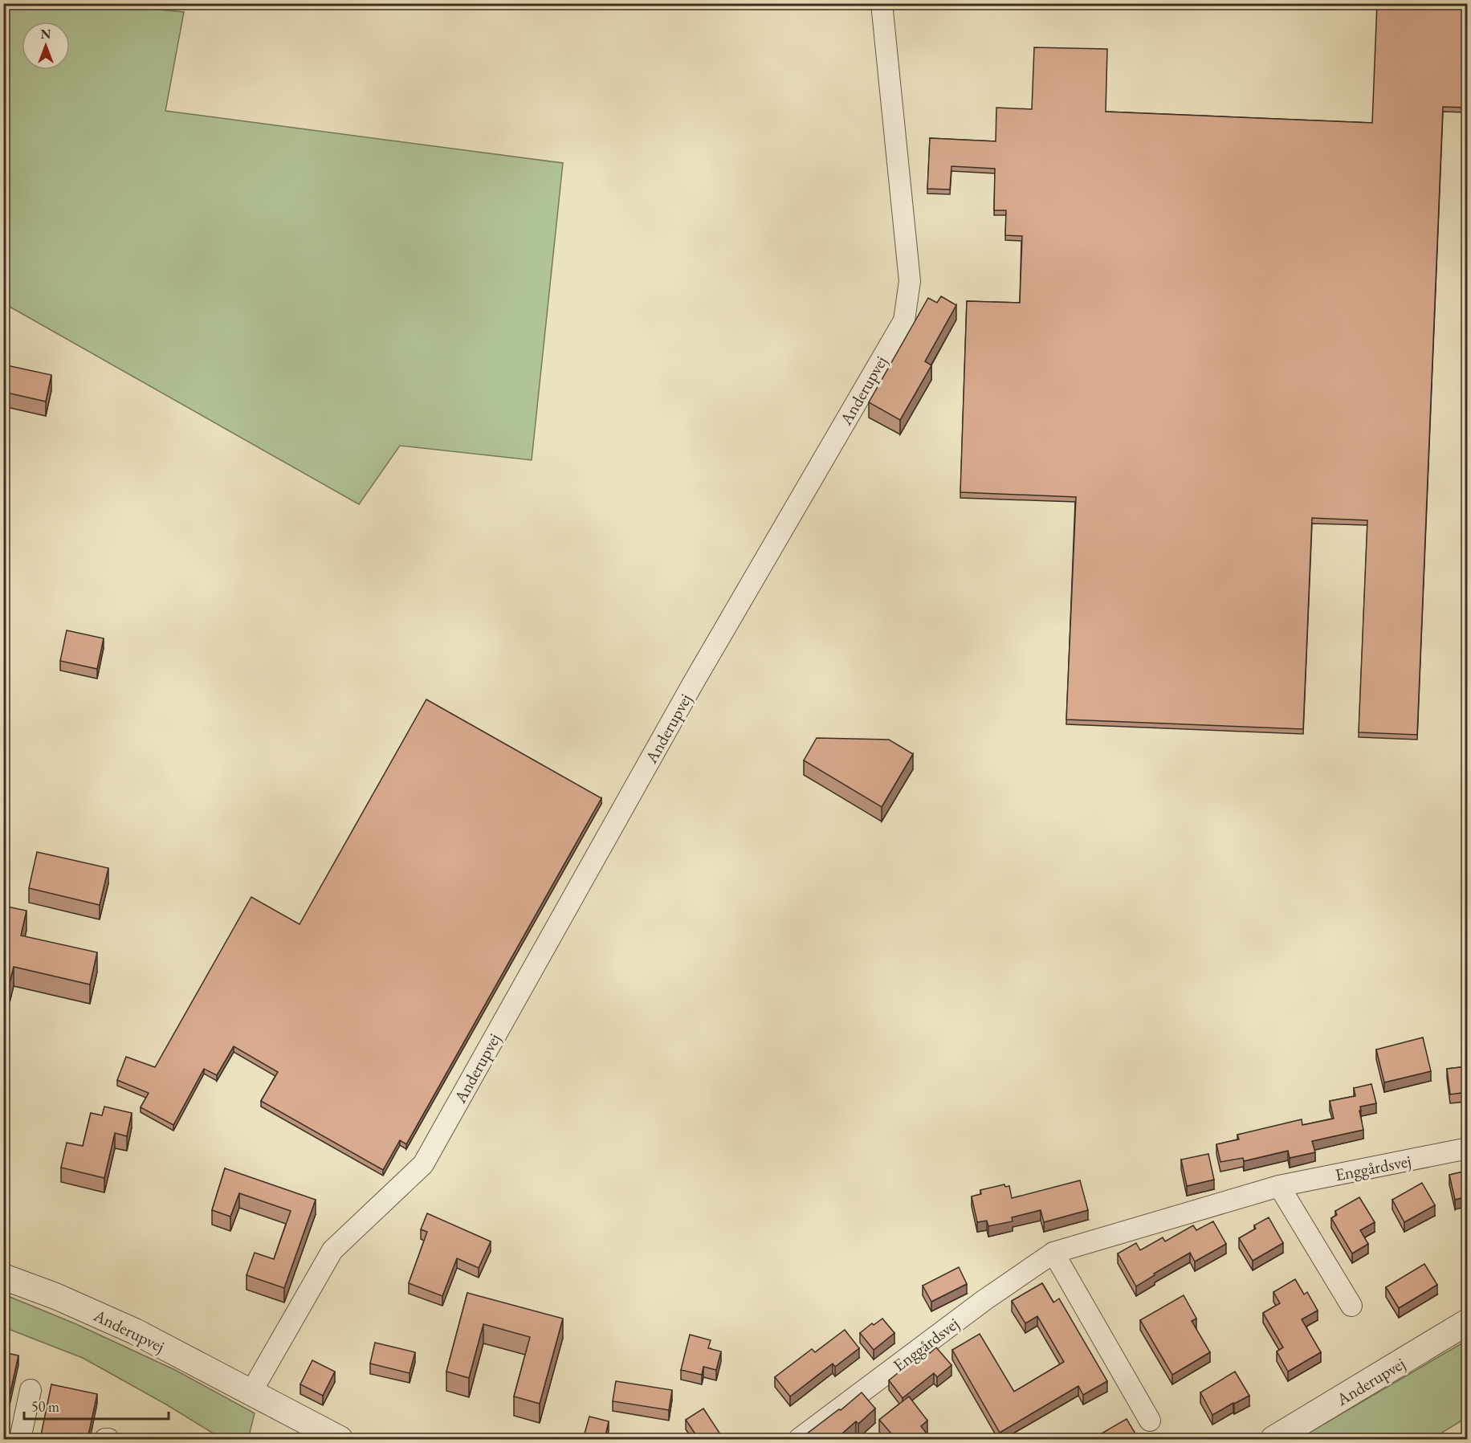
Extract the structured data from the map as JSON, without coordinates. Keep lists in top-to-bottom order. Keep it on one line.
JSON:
{"streets":{"street":["Anderupvej","Enggårdsvej"]},"scale_bar":"50 m","north":"top"}
